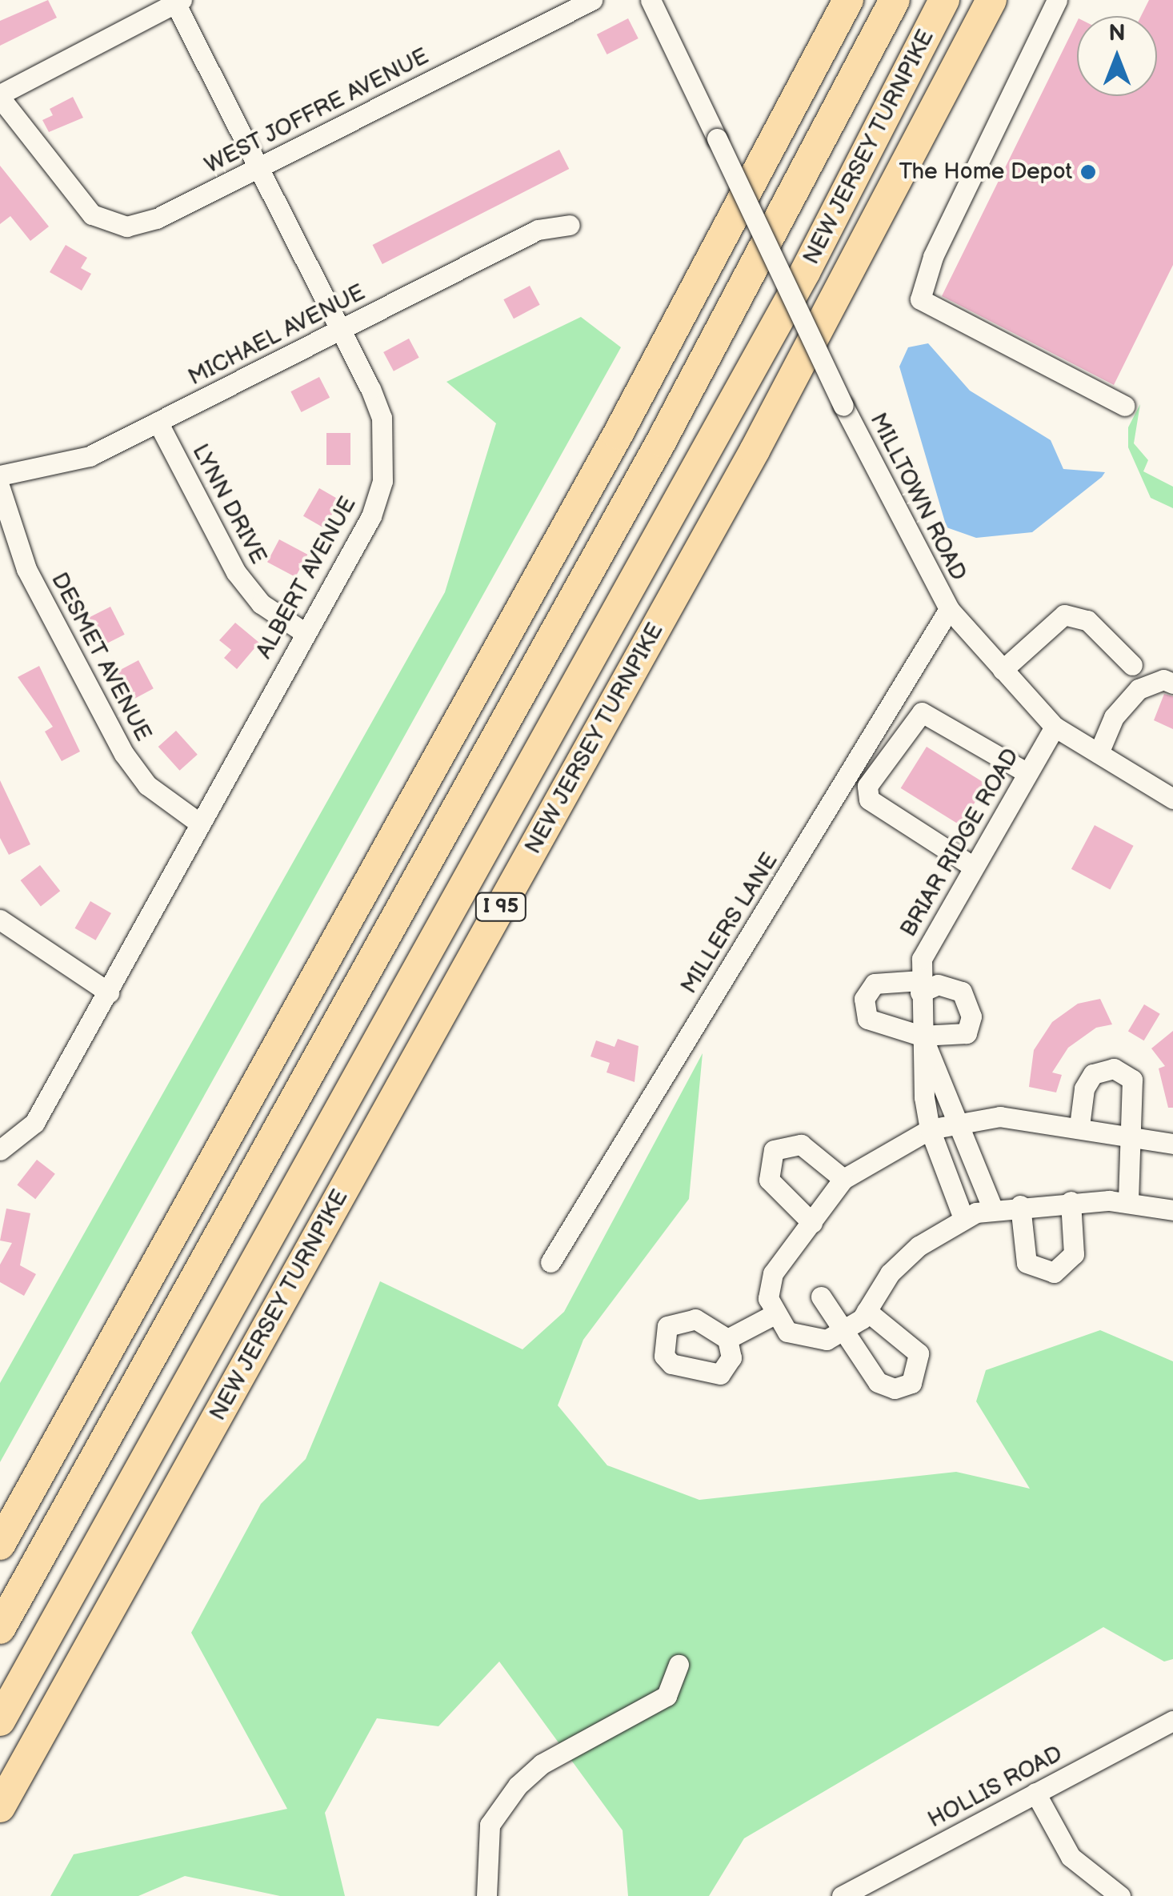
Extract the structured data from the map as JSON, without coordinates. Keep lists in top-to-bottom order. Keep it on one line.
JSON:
{"streets":{"highway":["NEW JERSEY TURNPIKE","I 95"],"street":["WEST JOFFRE AVENUE","MICHAEL AVENUE","MILLTOWN ROAD","LYNN DRIVE","ALBERT AVENUE","DESMET AVENUE","BRIAR RIDGE ROAD","MILLERS LANE","HOLLIS ROAD"]},"crossings":[["WEST JOFFRE AVENUE","ALBERT AVENUE"],["MICHAEL AVENUE","LYNN DRIVE"],["MICHAEL AVENUE","ALBERT AVENUE"],["MILLTOWN ROAD","BRIAR RIDGE ROAD"],["MILLTOWN ROAD","MILLERS LANE"],["LYNN DRIVE","ALBERT AVENUE"],["ALBERT AVENUE","DESMET AVENUE"]],"places":["The Home Depot"],"north":"top"}
